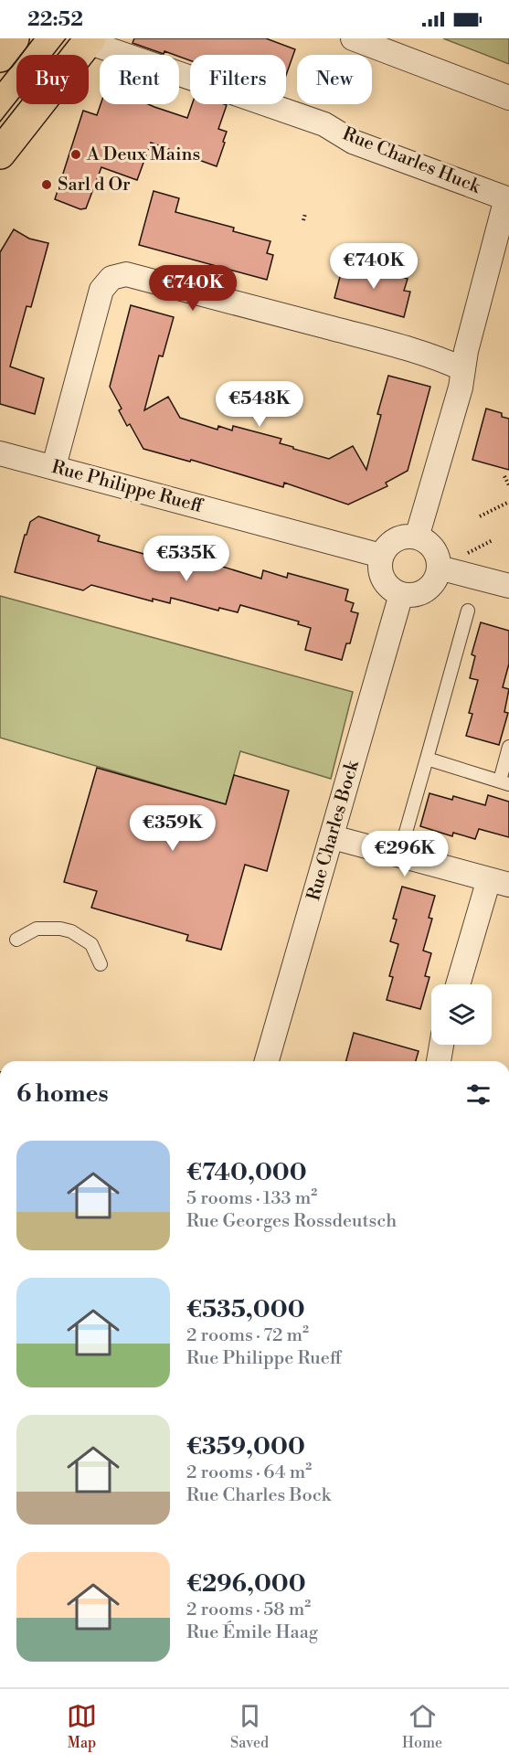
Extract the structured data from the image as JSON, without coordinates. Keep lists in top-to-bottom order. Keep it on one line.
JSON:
{"streets":{"street":["Rue Charles Huck","Rue Philippe Rueff","Rue Charles Bock"]},"crossings":[["Rue Charles Huck","Rue Philippe Rueff"],["Rue Charles Huck","Rue Charles Bock"],["Rue Philippe Rueff","Rue Charles Bock"]],"places":["A Deux Mains","Sarl d Or"],"page":{"status":"22:52","chip":["Buy","Rent","Filters","New"],"price":["€740K","€740K","€548K","€535K","€359K","€296K"],"heading":"6 homes","list":[{"name":"€740,000","note":"5 rooms · 133 m² · Rue Georges Rossdeutsch"},{"name":"€535,000","note":"2 rooms · 72 m² · Rue Philippe Rueff"},{"name":"€359,000","note":"2 rooms · 64 m² · Rue Charles Bock"},{"name":"€296,000","note":"2 rooms · 58 m² · Rue Émile Haag"}],"tabs":["Map","Saved","Home"]}}
